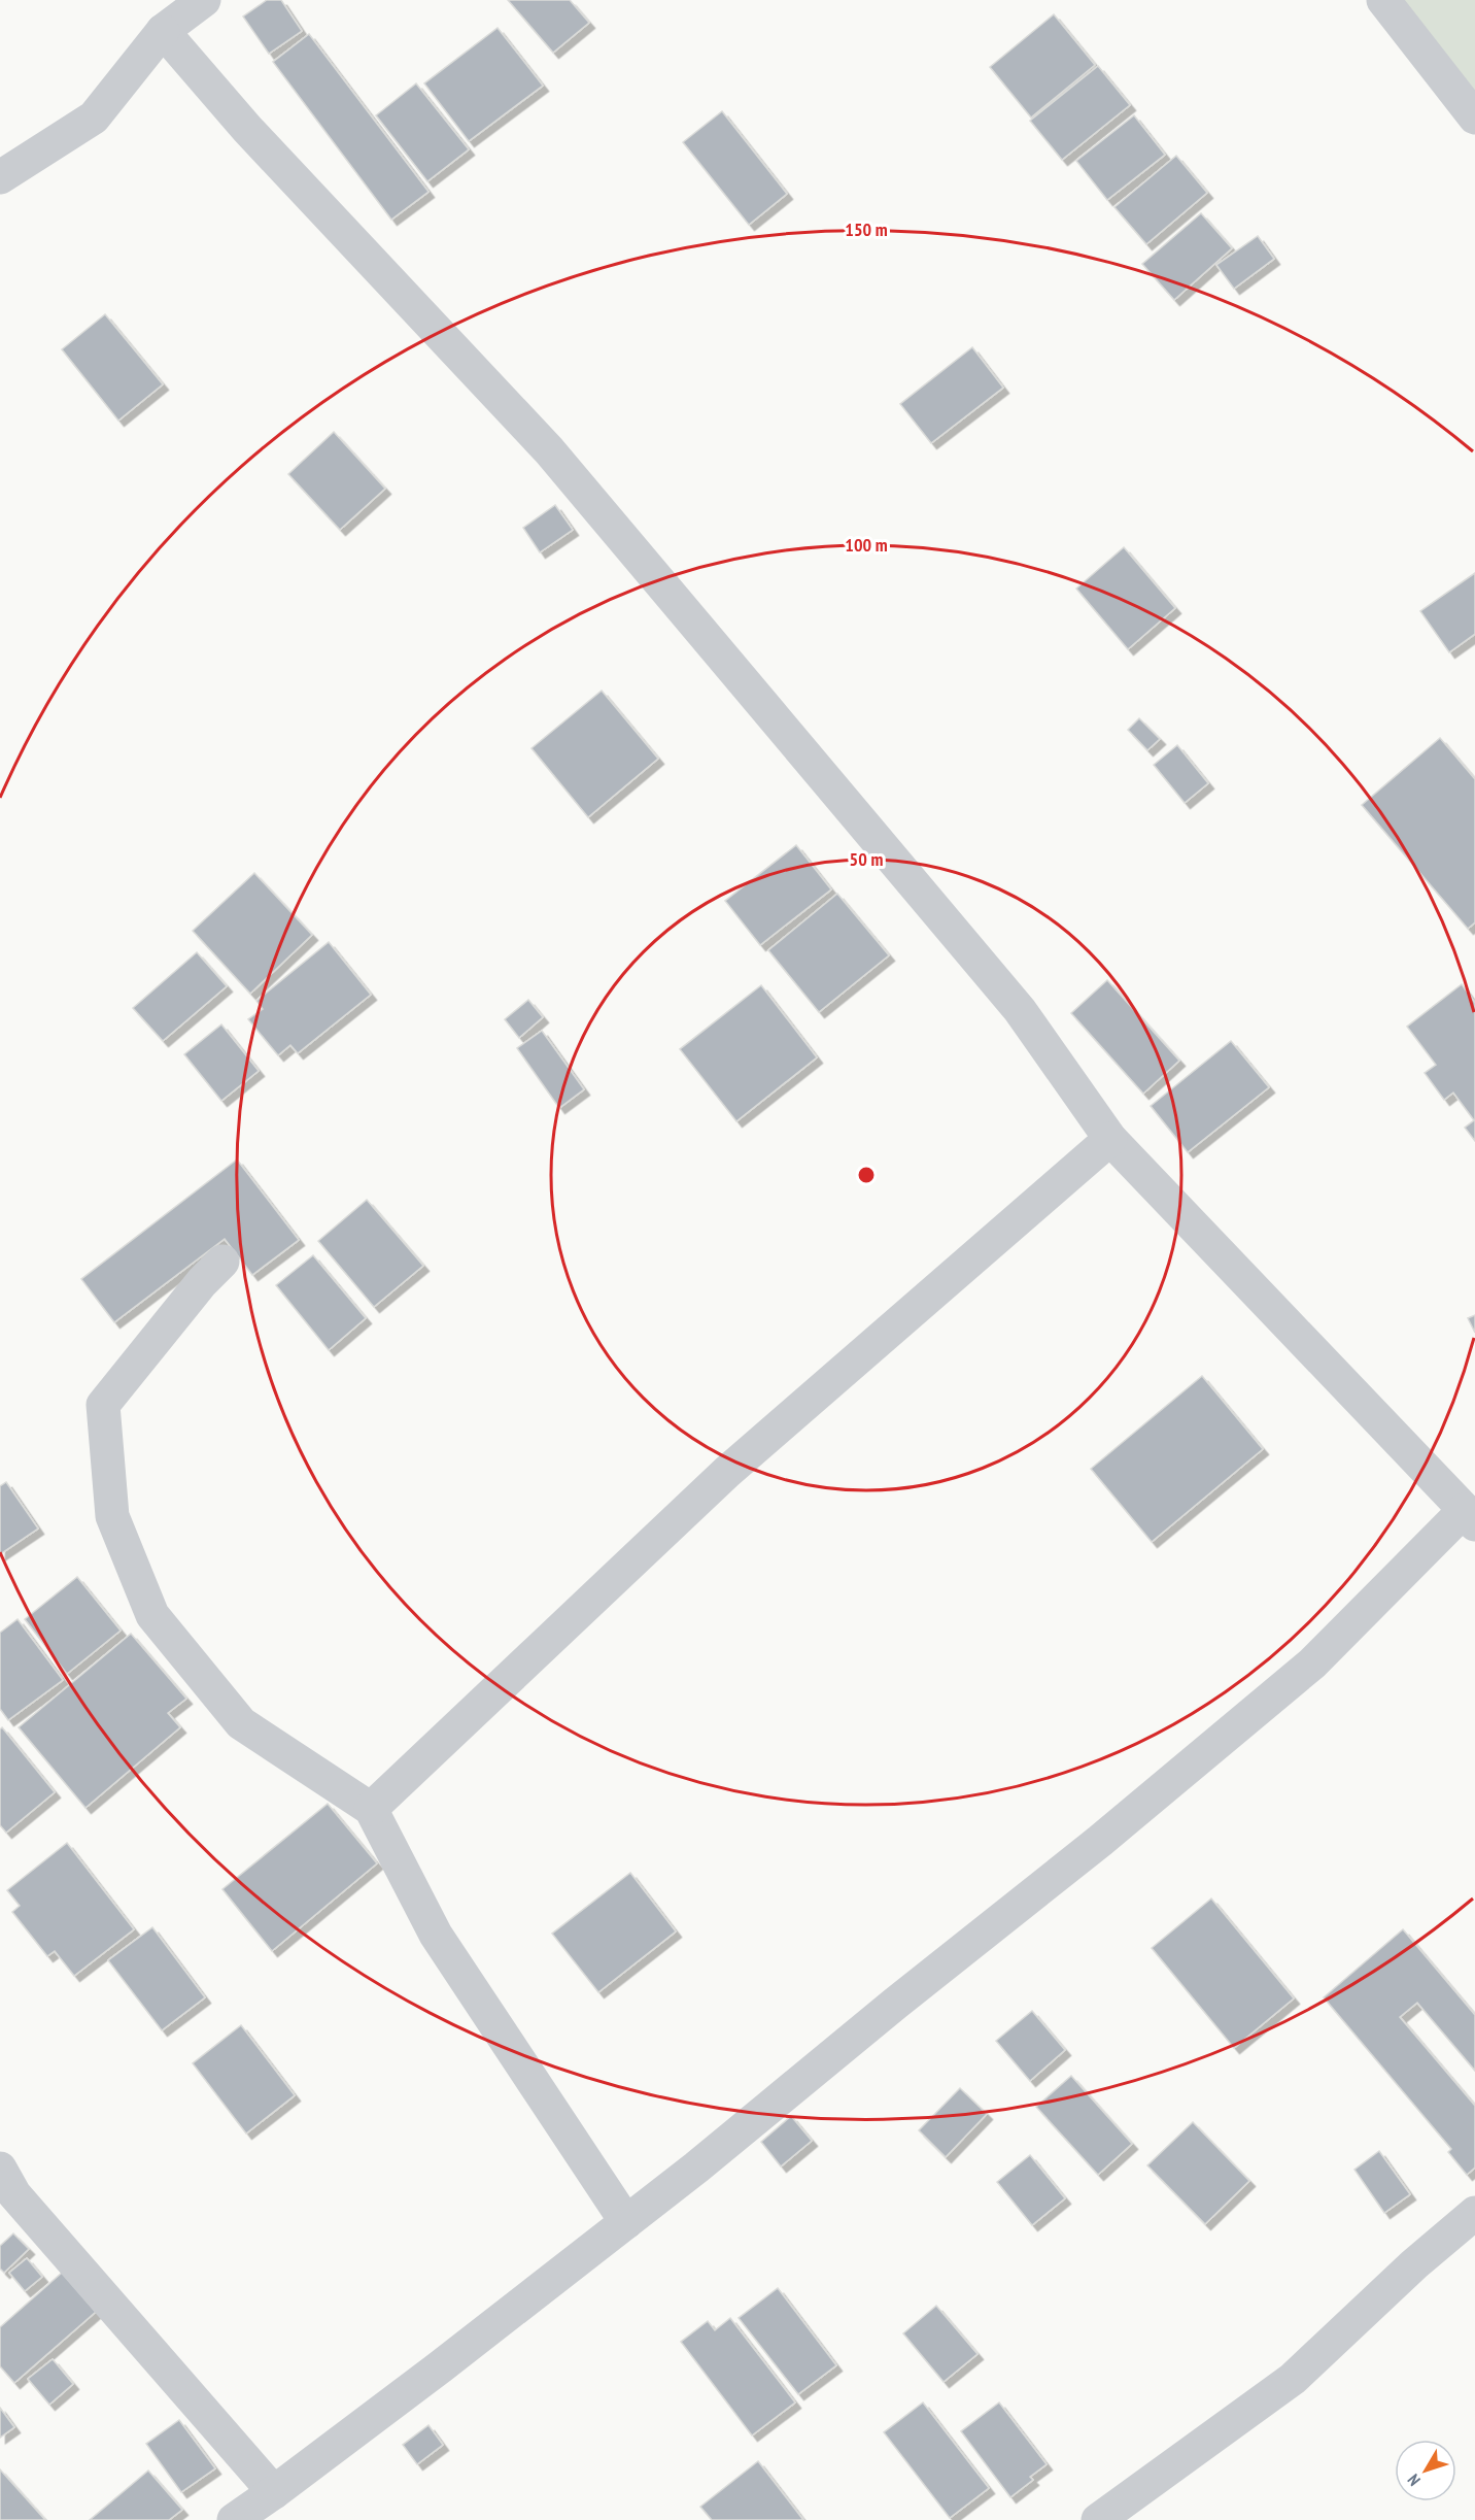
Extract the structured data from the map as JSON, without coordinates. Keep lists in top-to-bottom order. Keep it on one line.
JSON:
{"north":"bottom left","rings":["150 m","100 m","50 m"]}
